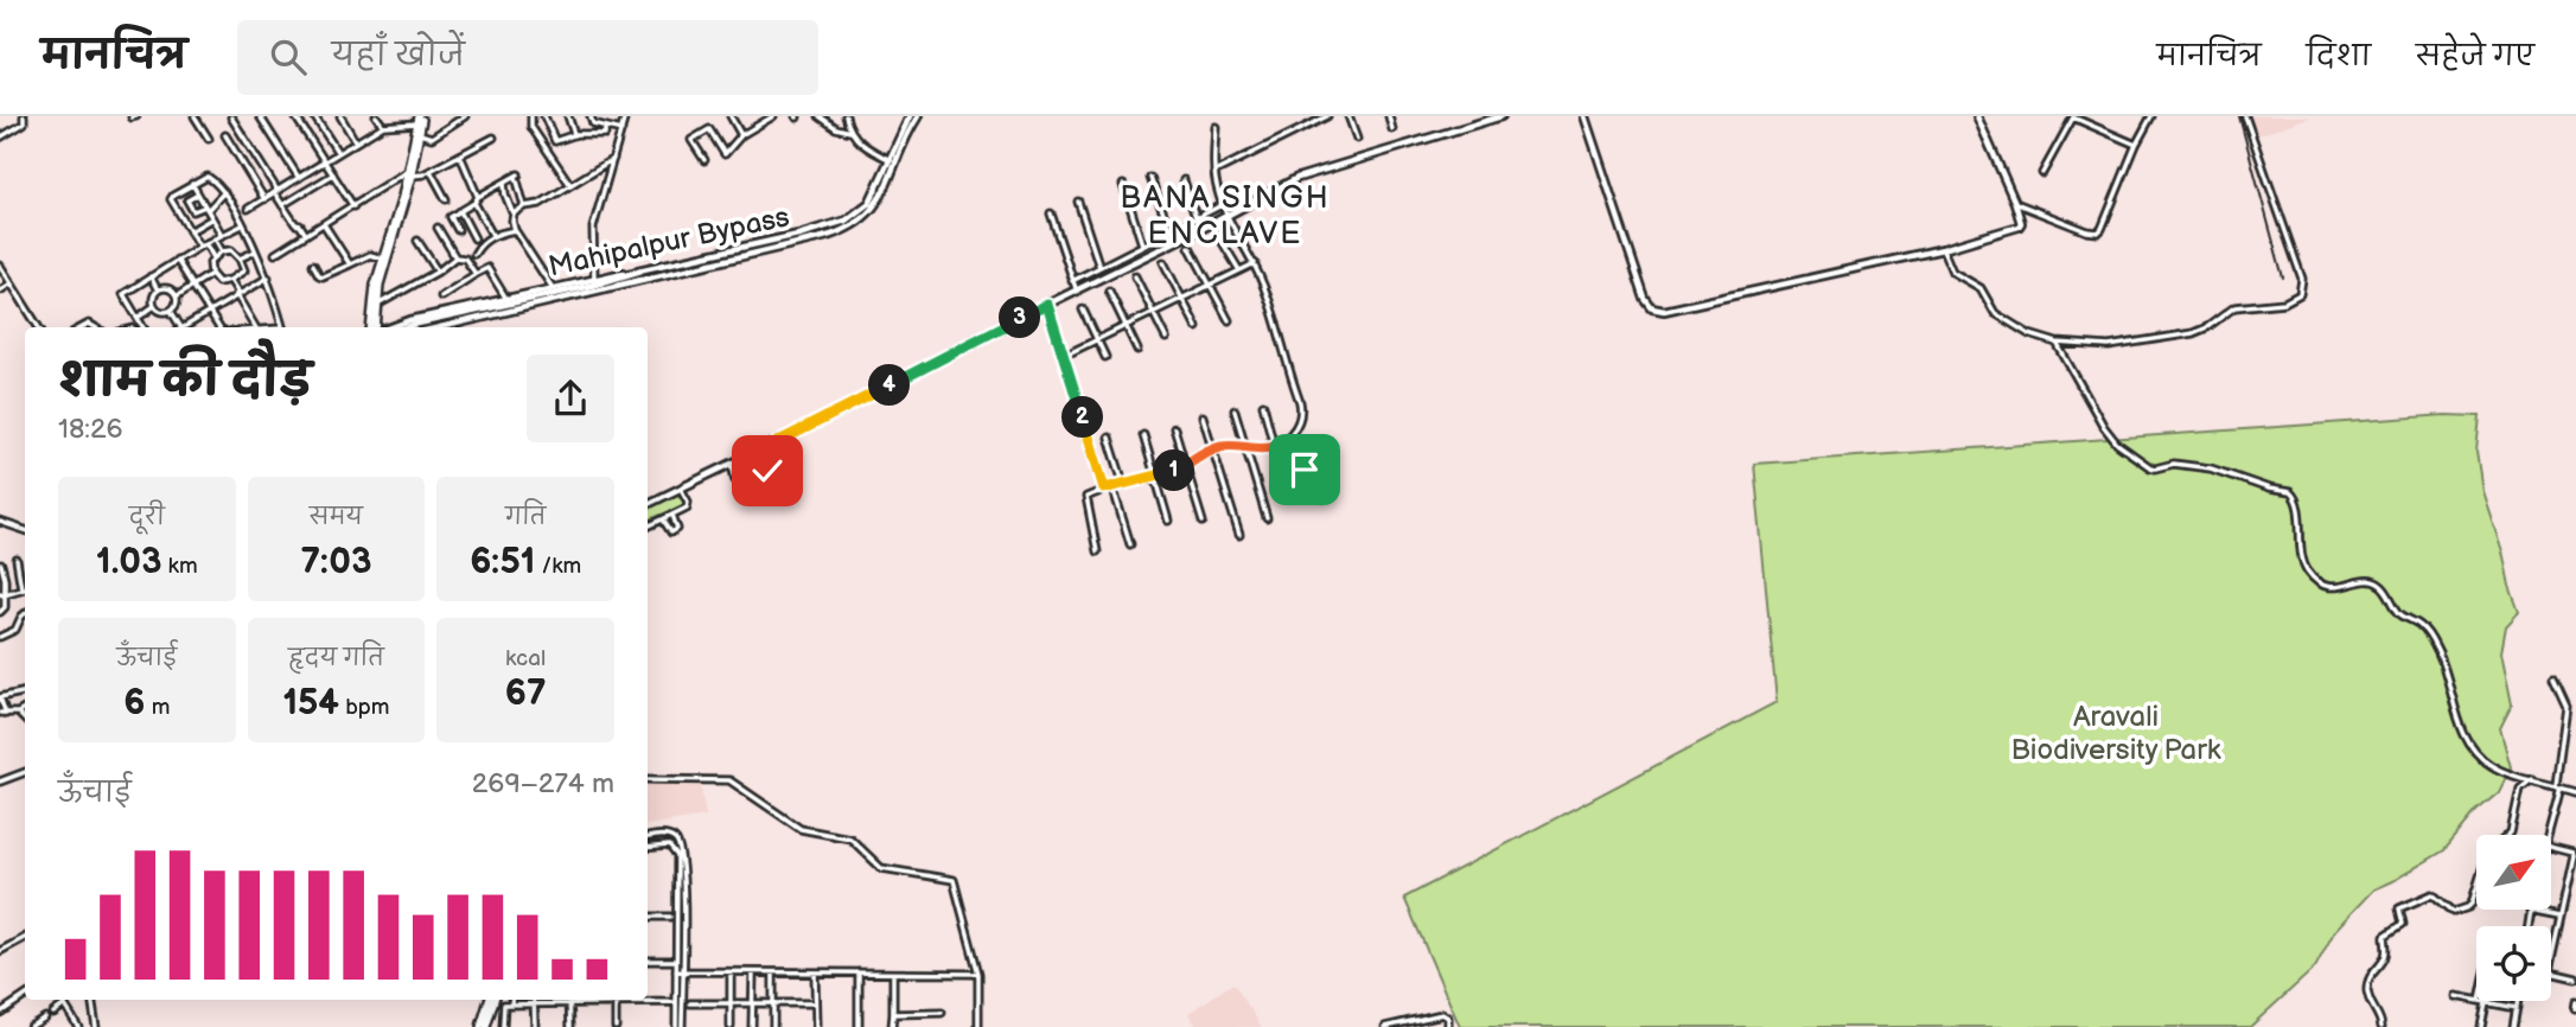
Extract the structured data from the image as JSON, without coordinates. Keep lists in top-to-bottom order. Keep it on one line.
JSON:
{"streets":{"street":["Mahipalpur Bypass"]},"districts":["BANA SINGH ENCLAVE"],"parks":["Aravali Biodiversity Park"],"north":"top right","page":{"header":"मानचित्र","search":"यहाँ खोजें","nav":["मानचित्र","दिशा","सहेजे गए"],"pins":["3","4","2","1"],"heading":["शाम की दौड़","18:26"],"stats":[["दूरी","1.03 km"],["समय","7:03"],["गति","6:51 /km"],["ऊँचाई","6 m"],["हृदय गति","154 bpm"],["kcal","67"]],"chart":["ऊँचाई","269–274 m"]}}
